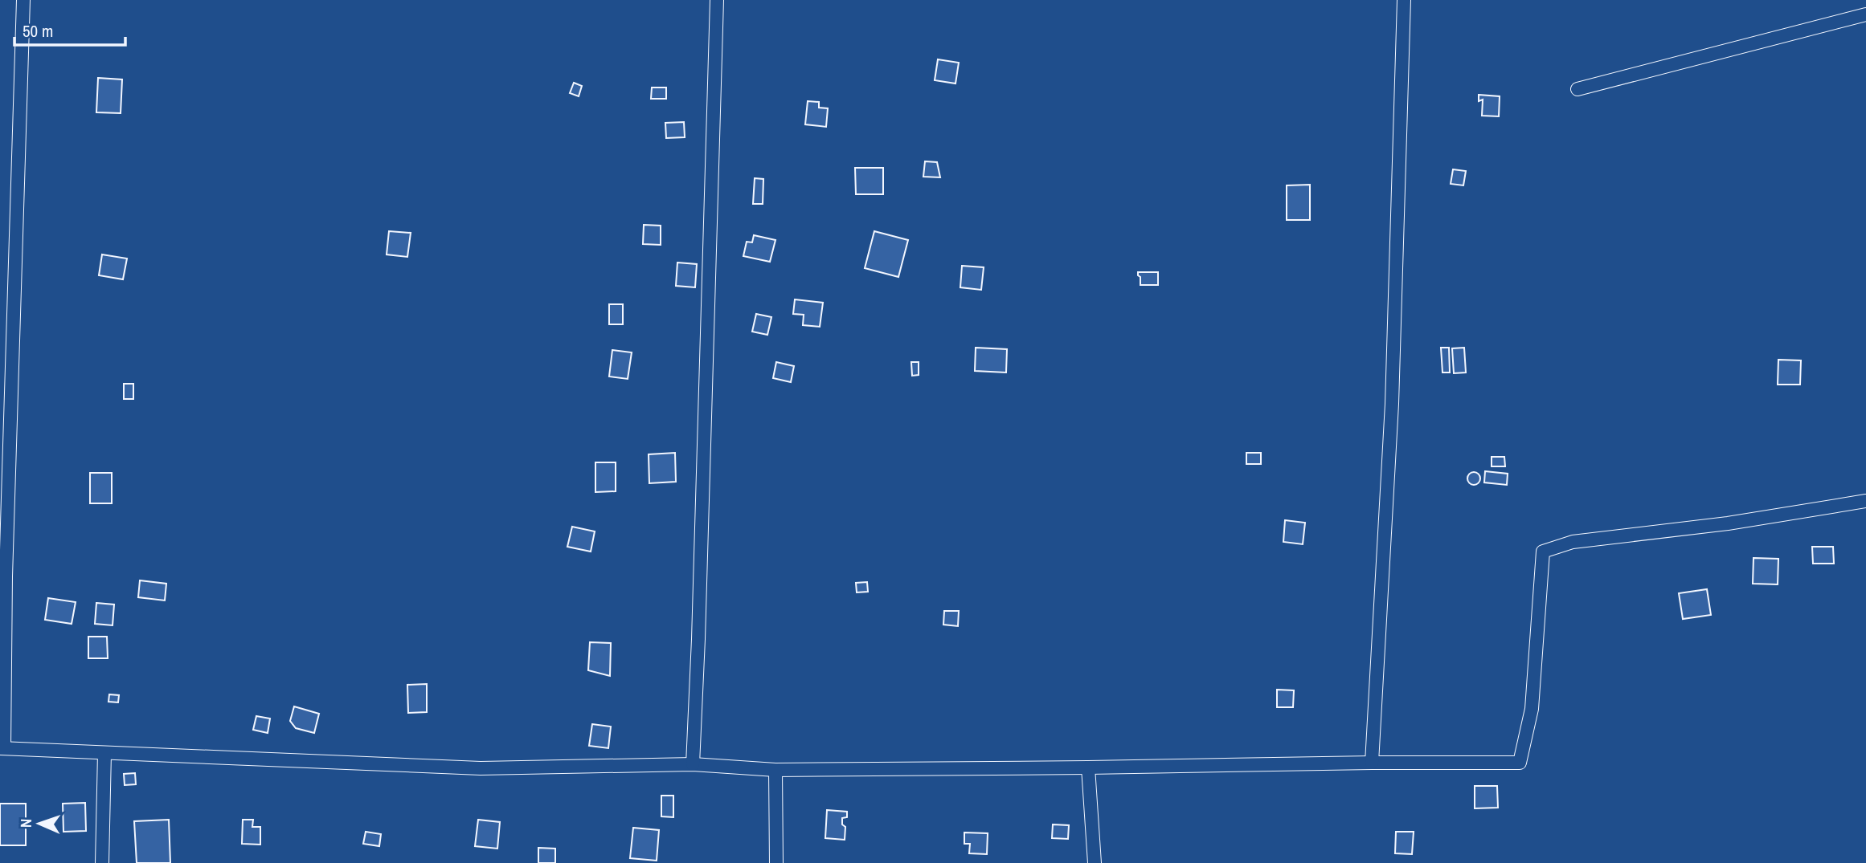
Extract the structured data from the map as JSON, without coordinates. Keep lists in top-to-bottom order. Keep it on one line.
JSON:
{"scale_bar":"50 m","north":"left"}
